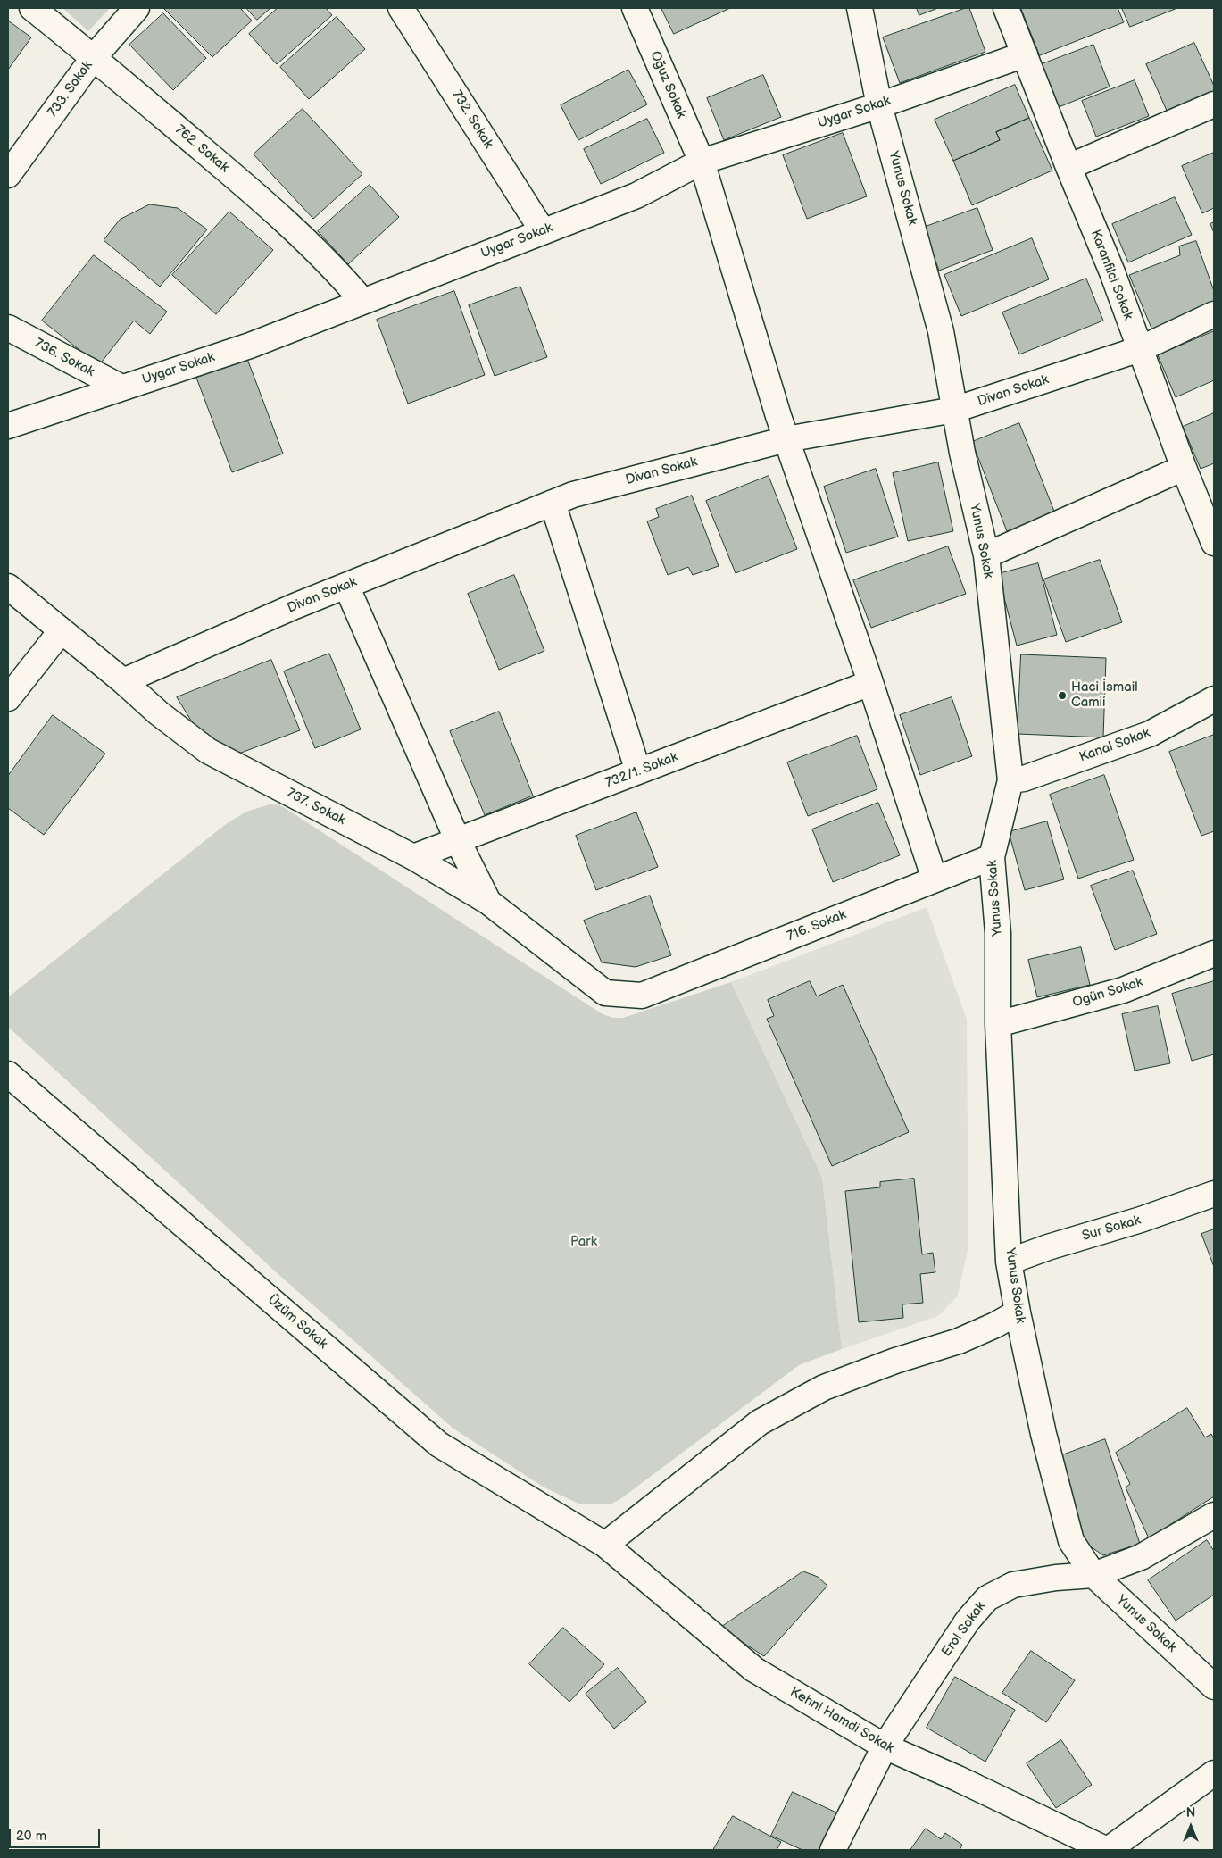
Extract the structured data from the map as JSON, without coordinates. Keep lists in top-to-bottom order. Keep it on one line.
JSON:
{"streets":{"street":["Oğuz Sokak","733. Sokak","Uygar Sokak","732. Sokak","762. Sokak","Yunus Sokak","Karanfilci Sokak","736. Sokak","Divan Sokak","Kanal Sokak","732/1. Sokak","737. Sokak","716. Sokak","Ogün Sokak","Sur Sokak","Üzüm Sokak","Erol Sokak","Kehni Hamdi Sokak"]},"crossings":[["Oğuz Sokak","Uygar Sokak"],["Oğuz Sokak","Divan Sokak"],["Oğuz Sokak","732/1. Sokak"],["Oğuz Sokak","716. Sokak"],["733. Sokak","762. Sokak"],["Uygar Sokak","732. Sokak"],["Uygar Sokak","762. Sokak"],["Uygar Sokak","Yunus Sokak"],["Uygar Sokak","Karanfilci Sokak"],["Uygar Sokak","736. Sokak"],["Yunus Sokak","Divan Sokak"],["Yunus Sokak","Kanal Sokak"],["Yunus Sokak","716. Sokak"],["Yunus Sokak","Ogün Sokak"],["Yunus Sokak","Sur Sokak"],["Yunus Sokak","Erol Sokak"],["Karanfilci Sokak","Divan Sokak"],["Divan Sokak","737. Sokak"],["732/1. Sokak","737. Sokak"],["737. Sokak","716. Sokak"],["Üzüm Sokak","Kehni Hamdi Sokak"],["Erol Sokak","Kehni Hamdi Sokak"]],"parks":["Park"],"places":["Haci İsmail Camii"],"scale_bar":"20 m","north":"top"}
